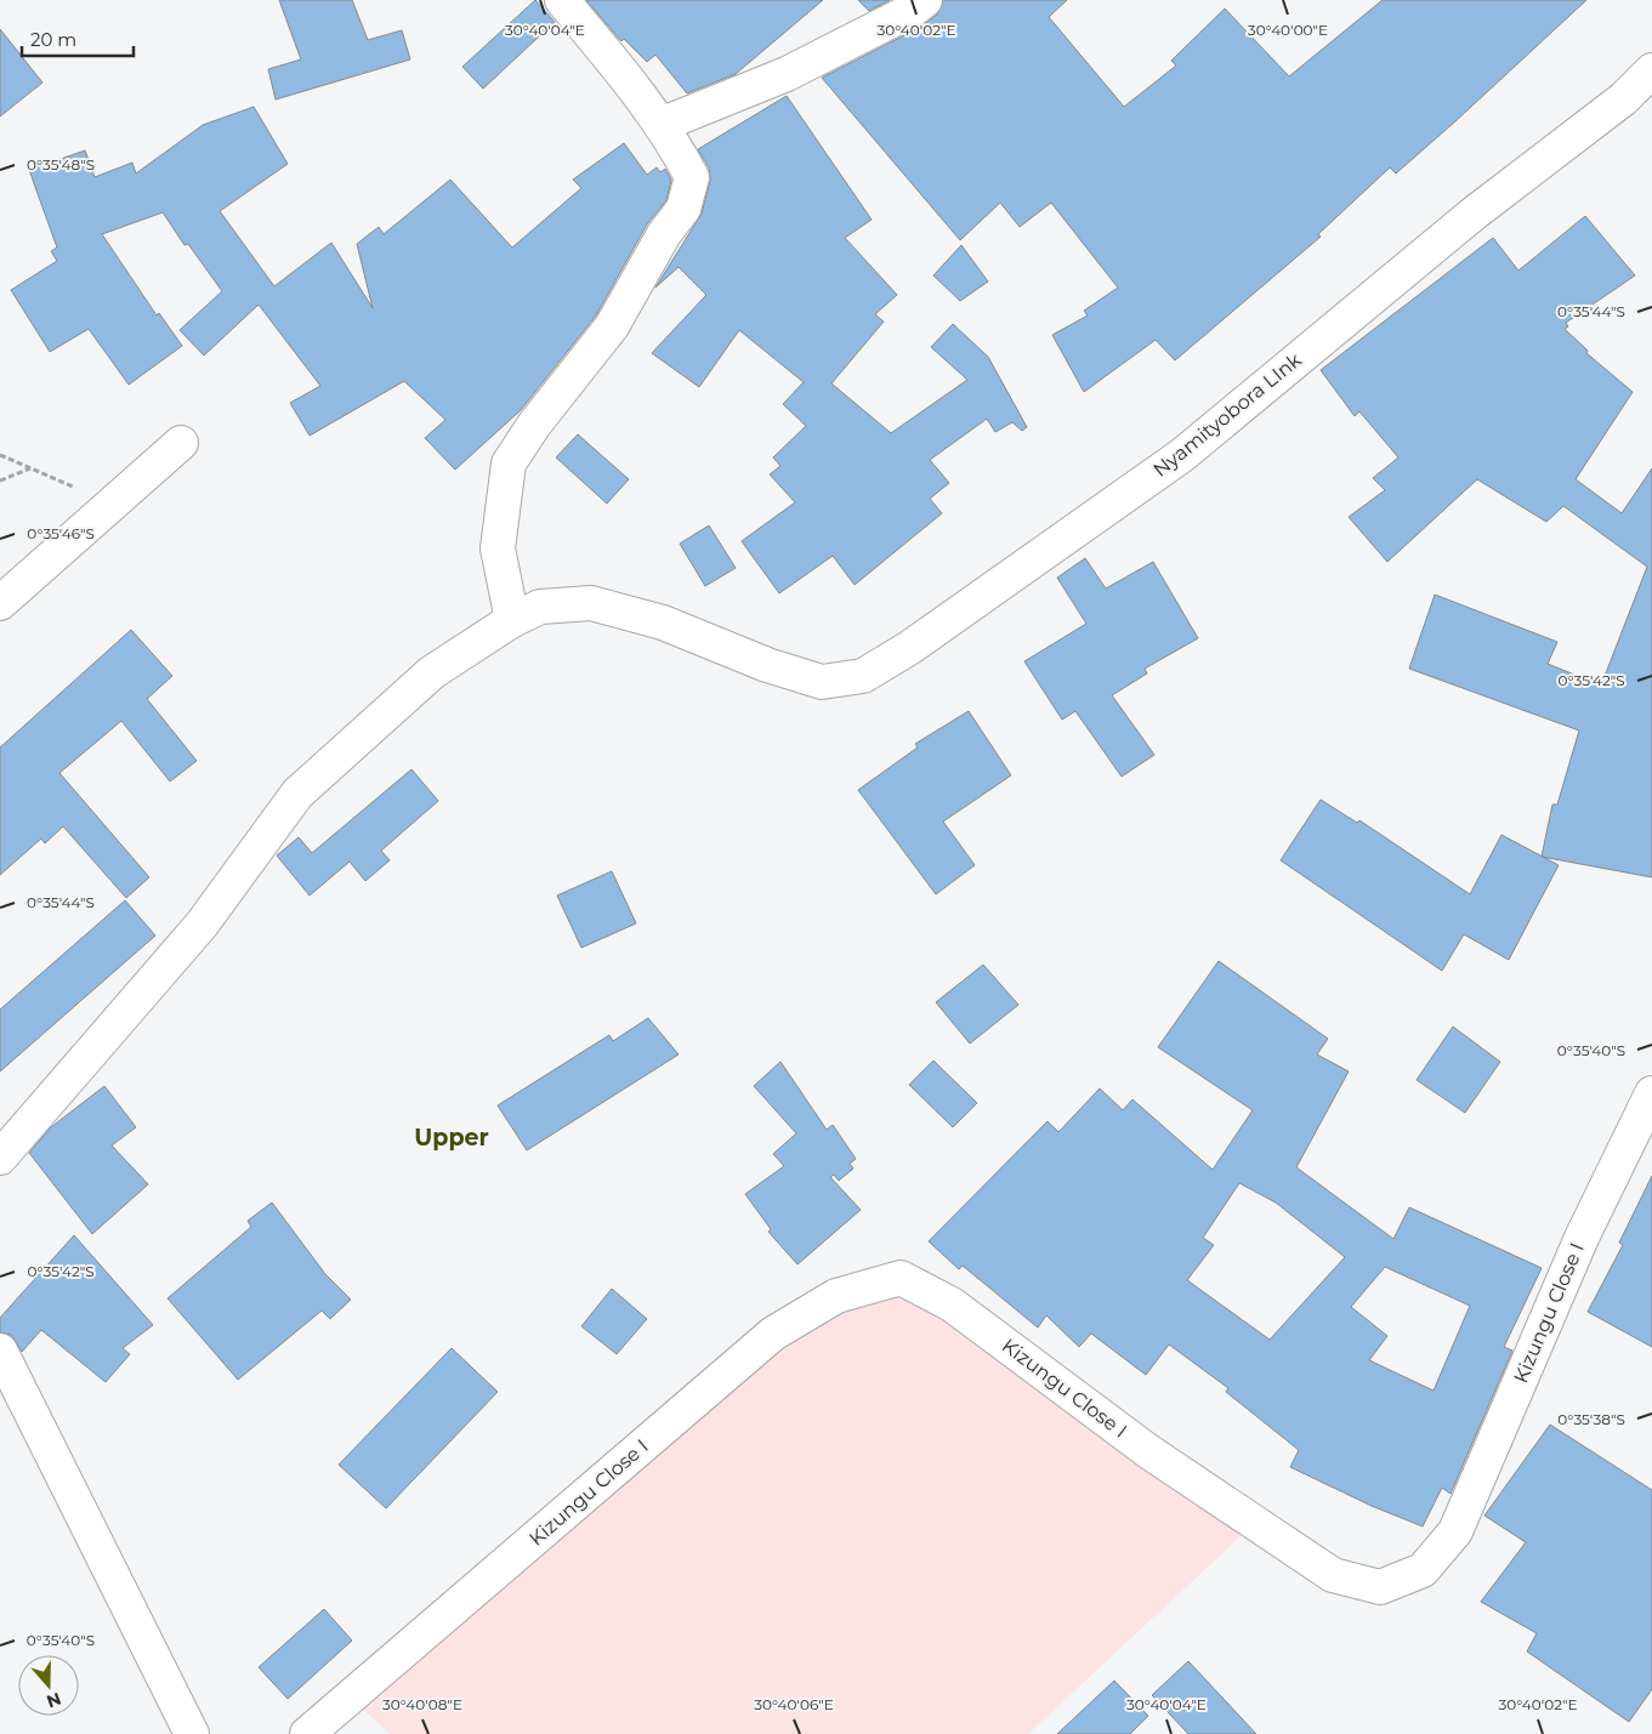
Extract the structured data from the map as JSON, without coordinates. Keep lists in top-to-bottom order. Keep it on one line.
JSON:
{"streets":{"street":["Nyamityobora LInk","Kizungu Close I"]},"districts":["Upper"],"scale_bar":"20 m","north":"bottom","coordinates":["30°40'00\"E","30°40'04\"E","30°40'02\"E","0°35'48\"S","0°35'44\"S","0°35'46\"S","0°35'42\"S","0°35'40\"S","0°35'38\"S","30°40'08\"E","30°40'06\"E"]}
